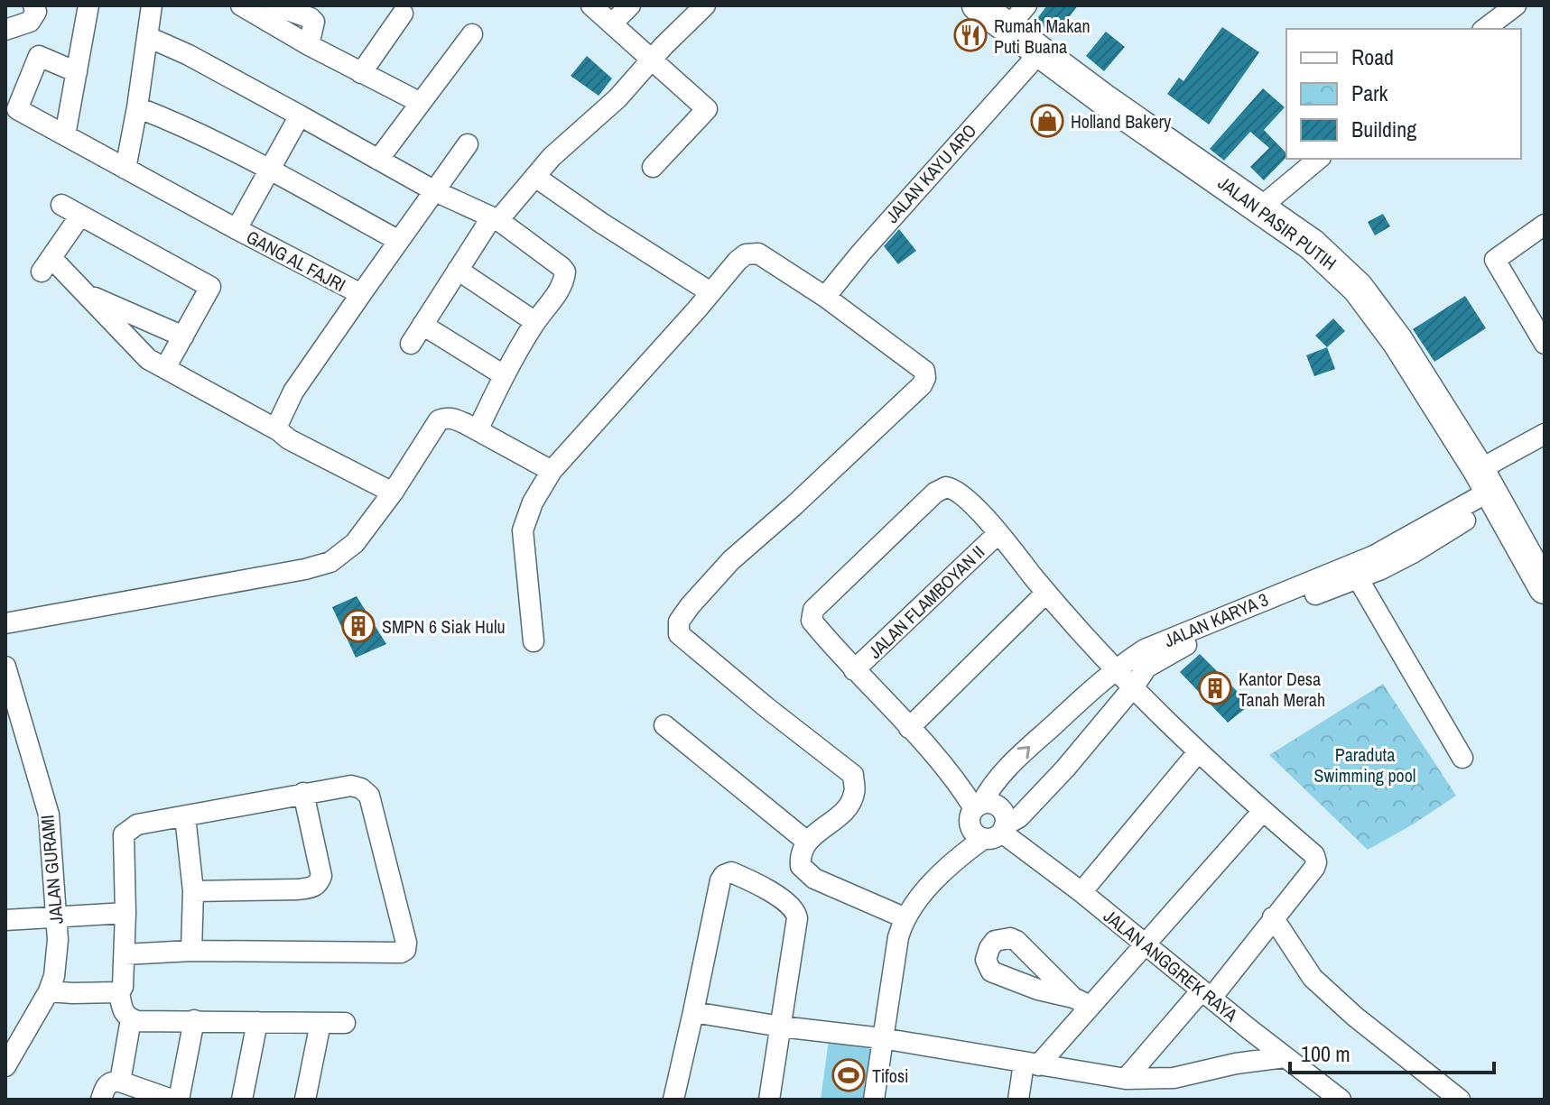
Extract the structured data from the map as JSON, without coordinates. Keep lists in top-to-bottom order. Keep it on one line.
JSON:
{"streets":{"highway":["JALAN PASIR PUTIH"],"street":["JALAN KAYU ARO","GANG AL FAJRI","JALAN FLAMBOYAN II","JALAN KARYA 3","JALAN GURAMI","JALAN ANGGREK RAYA"]},"crossings":[["JALAN KAYU ARO","JALAN PASIR PUTIH"],["JALAN PASIR PUTIH","JALAN KARYA 3"],["JALAN FLAMBOYAN II","JALAN ANGGREK RAYA"],["JALAN KARYA 3","JALAN ANGGREK RAYA"]],"parks":["Paraduta Swimming pool"],"places":{"restaurant":["Rumah Makan Puti Buana"],"shop":["Holland Bakery"],"building":["SMPN 6 Siak Hulu","Kantor Desa Tanah Merah"],"sports":["Tifosi"]},"legend":["Road","Park","Building"],"scale_bar":"100 m"}
